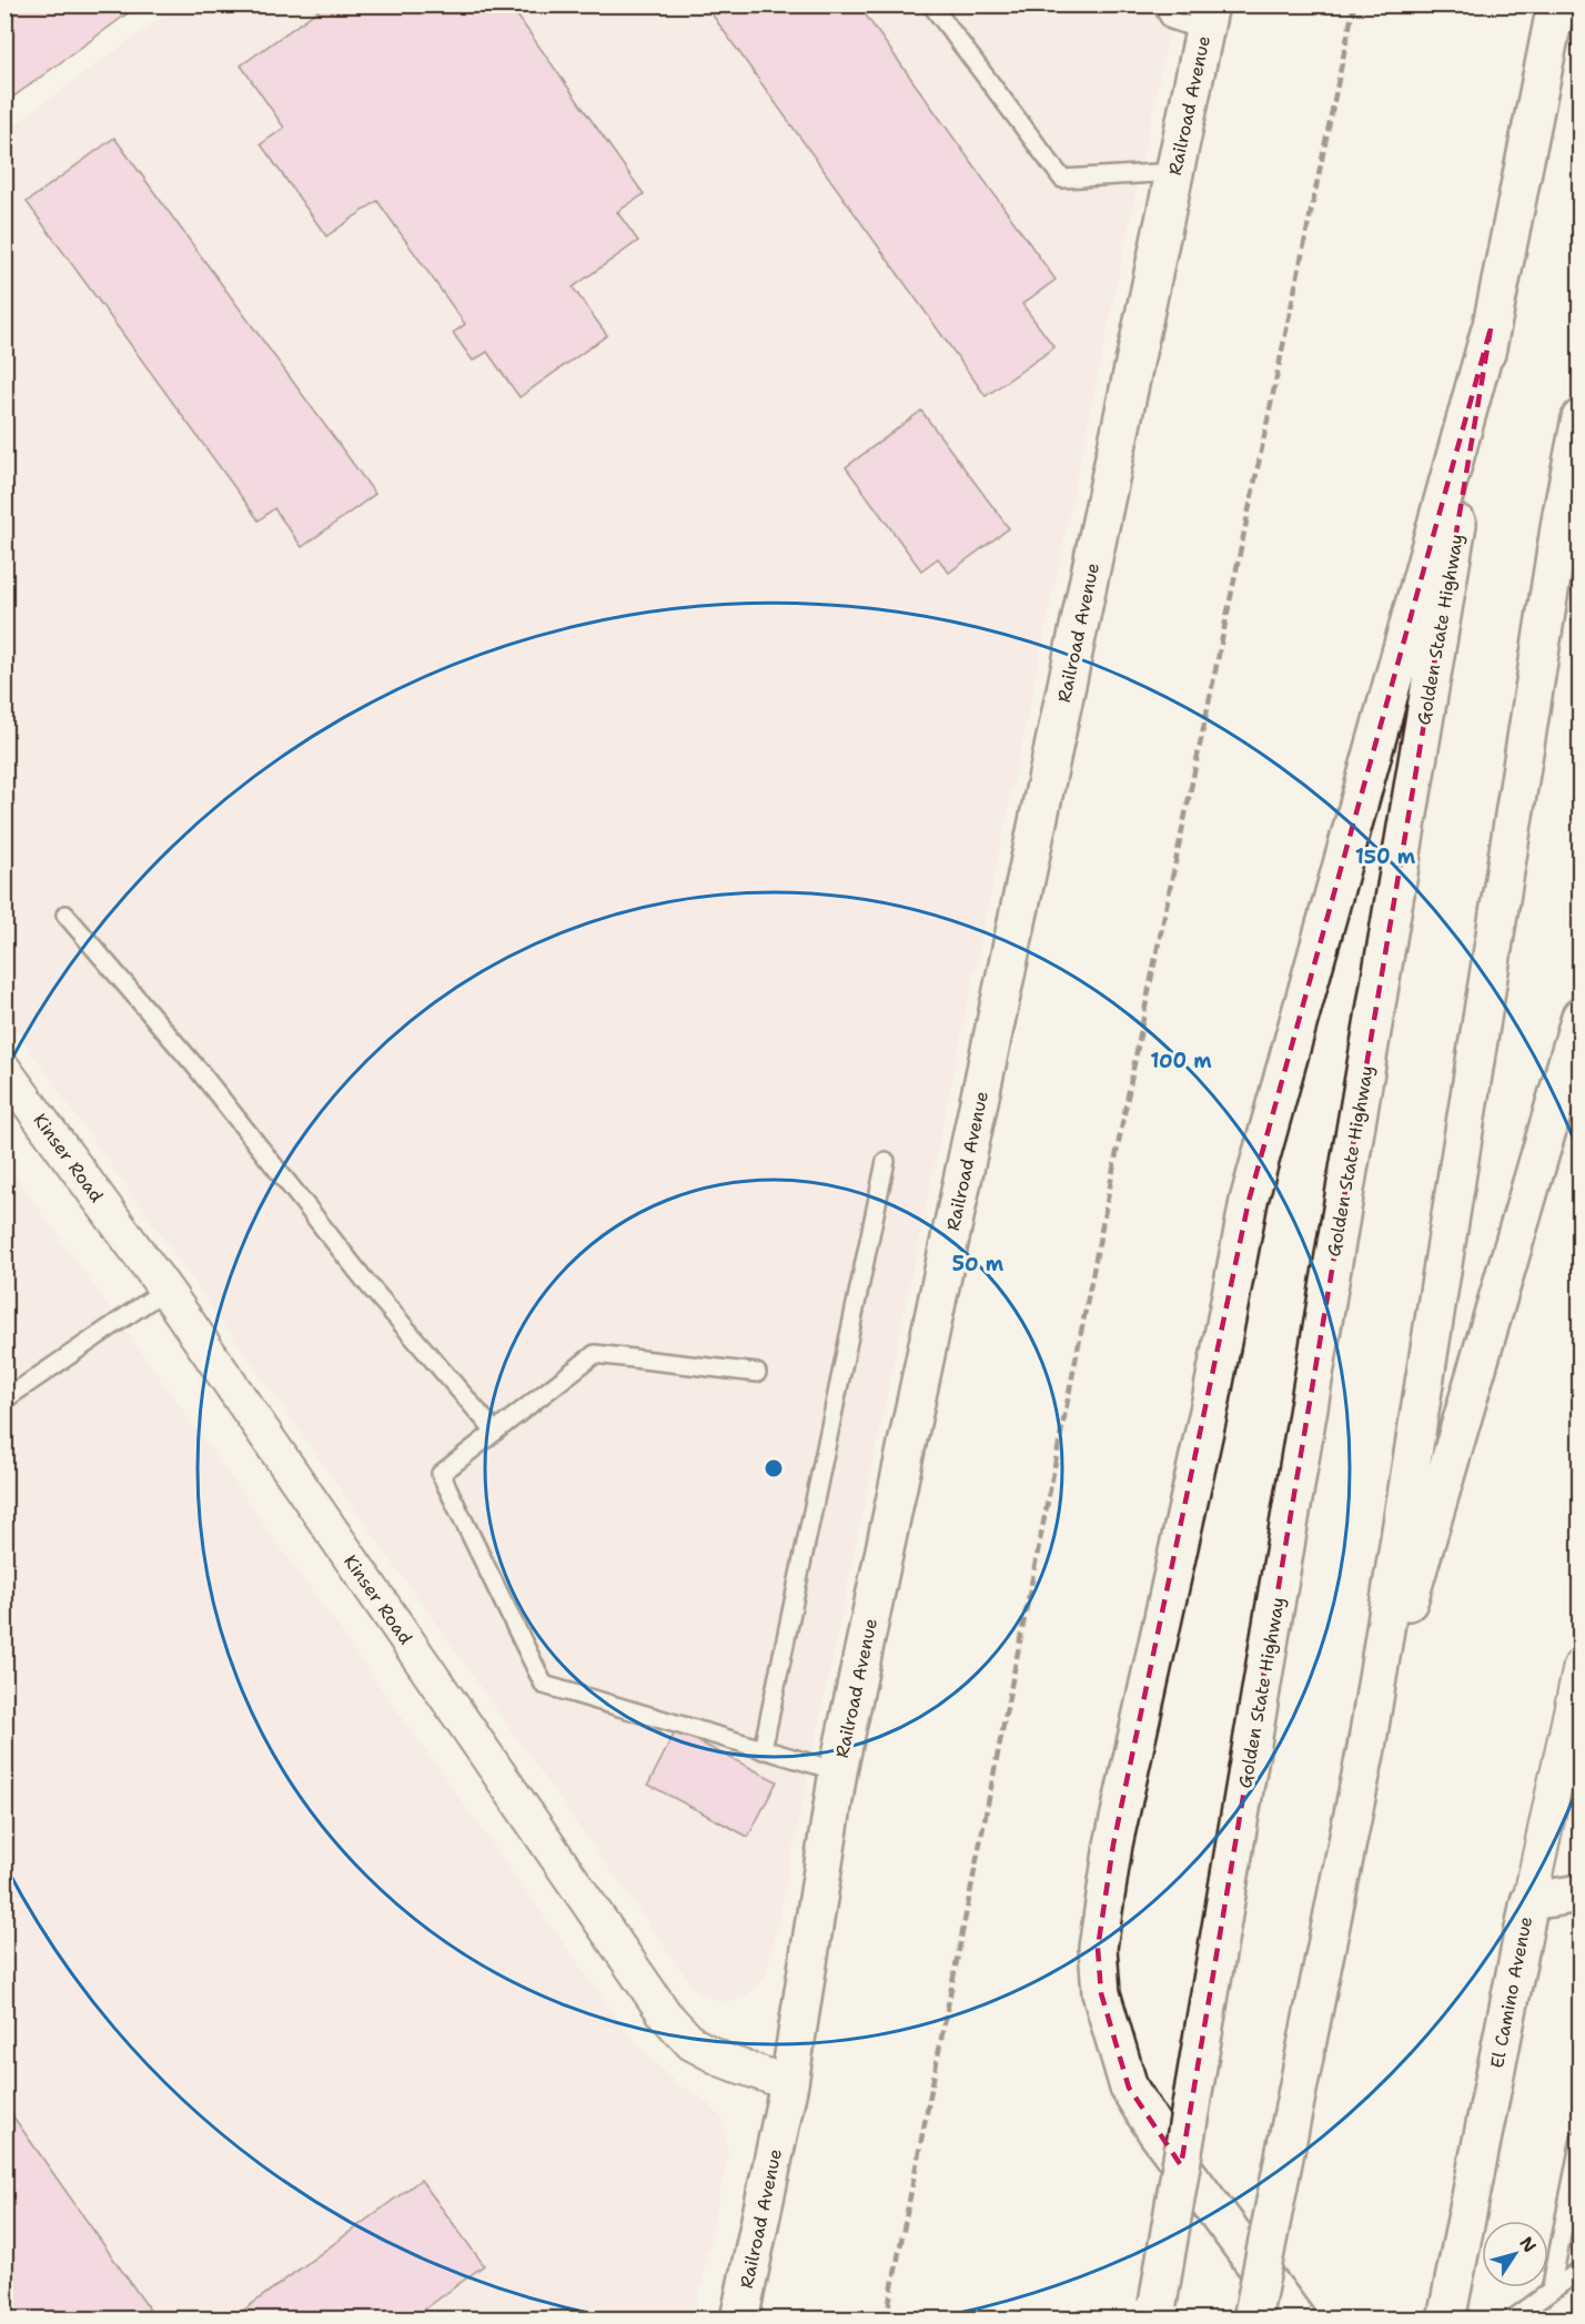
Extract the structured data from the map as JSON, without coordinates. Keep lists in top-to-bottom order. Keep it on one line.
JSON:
{"streets":{"main road":["Railroad Avenue","Golden State Highway","El Camino Avenue"],"street":["Kinser Road"]},"crossings":[["Railroad Avenue","Kinser Road"]],"north":"top right","rings":["150 m","100 m","50 m"]}
